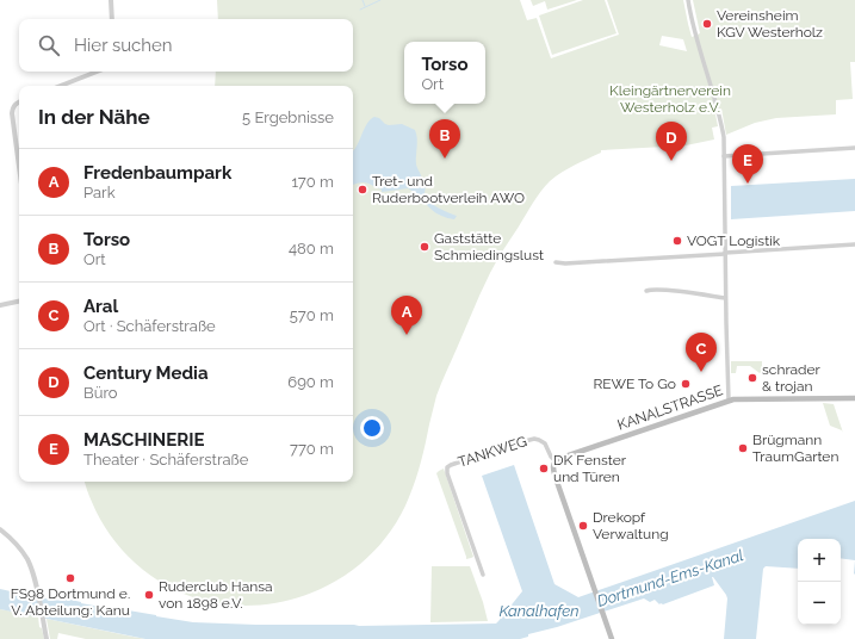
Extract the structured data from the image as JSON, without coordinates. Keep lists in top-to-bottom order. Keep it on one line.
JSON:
{"streets":{"main road":["KANALSTRASSE"],"street":["TANKWEG"]},"crossings":[["KANALSTRASSE","TANKWEG"]],"water":["Dortmund-Ems-Kanal","Kanalhafen"],"parks":["Kleingärtnerverein Westerholz e.V."],"places":["Vereinsheim KGV Westerholz","Tret- und Ruderbootverleih AWO","VOGT Logistik","Gaststätte Schmiedingslust","schrader & trojan","REWE To Go","Brügmann TraumGarten","DK Fenster und Türen","Drekopf Verwaltung","FS98 Dortmund e. V. Abteilung: Kanu","Ruderclub Hansa von 1898 e.V."],"page":{"search":"Hier suchen","popup":["Torso","Ort"],"heading":["In der Nähe","5 Ergebnisse"],"pins":["B","D","E","A","C"],"list":[{"mark":"A","name":"Fredenbaumpark","note":"Park","value":"170 m"},{"mark":"B","name":"Torso","note":"Ort","value":"480 m"},{"mark":"C","name":"Aral","note":"Ort · Schäferstraße","value":"570 m"},{"mark":"D","name":"Century Media","note":"Büro","value":"690 m"},{"mark":"E","name":"MASCHINERIE","note":"Theater · Schäferstraße","value":"770 m"}],"map_buttons":["+","−"]}}
